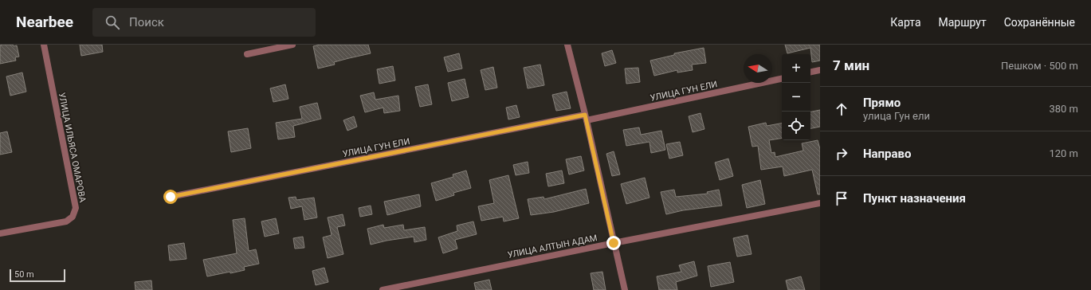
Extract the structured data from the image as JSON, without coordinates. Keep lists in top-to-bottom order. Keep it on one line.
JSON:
{"streets":{"street":["УЛИЦА ГУН ЕЛИ","УЛИЦА ИЛЬЯСА ОМАРОВА","УЛИЦА АЛТЫН АДАМ"]},"scale_bar":"50 m","north":"left","page":{"header":"Nearbee","search":"Поиск","nav":["Карта","Маршрут","Сохранённые"],"heading":["7 мин","Пешком · 500 m"],"map_buttons":["+","−"],"list":[["Прямо","улица Гун ели","380 m"],["Направо","120 m"],"Пункт назначения"],"scale":"50 m"}}
